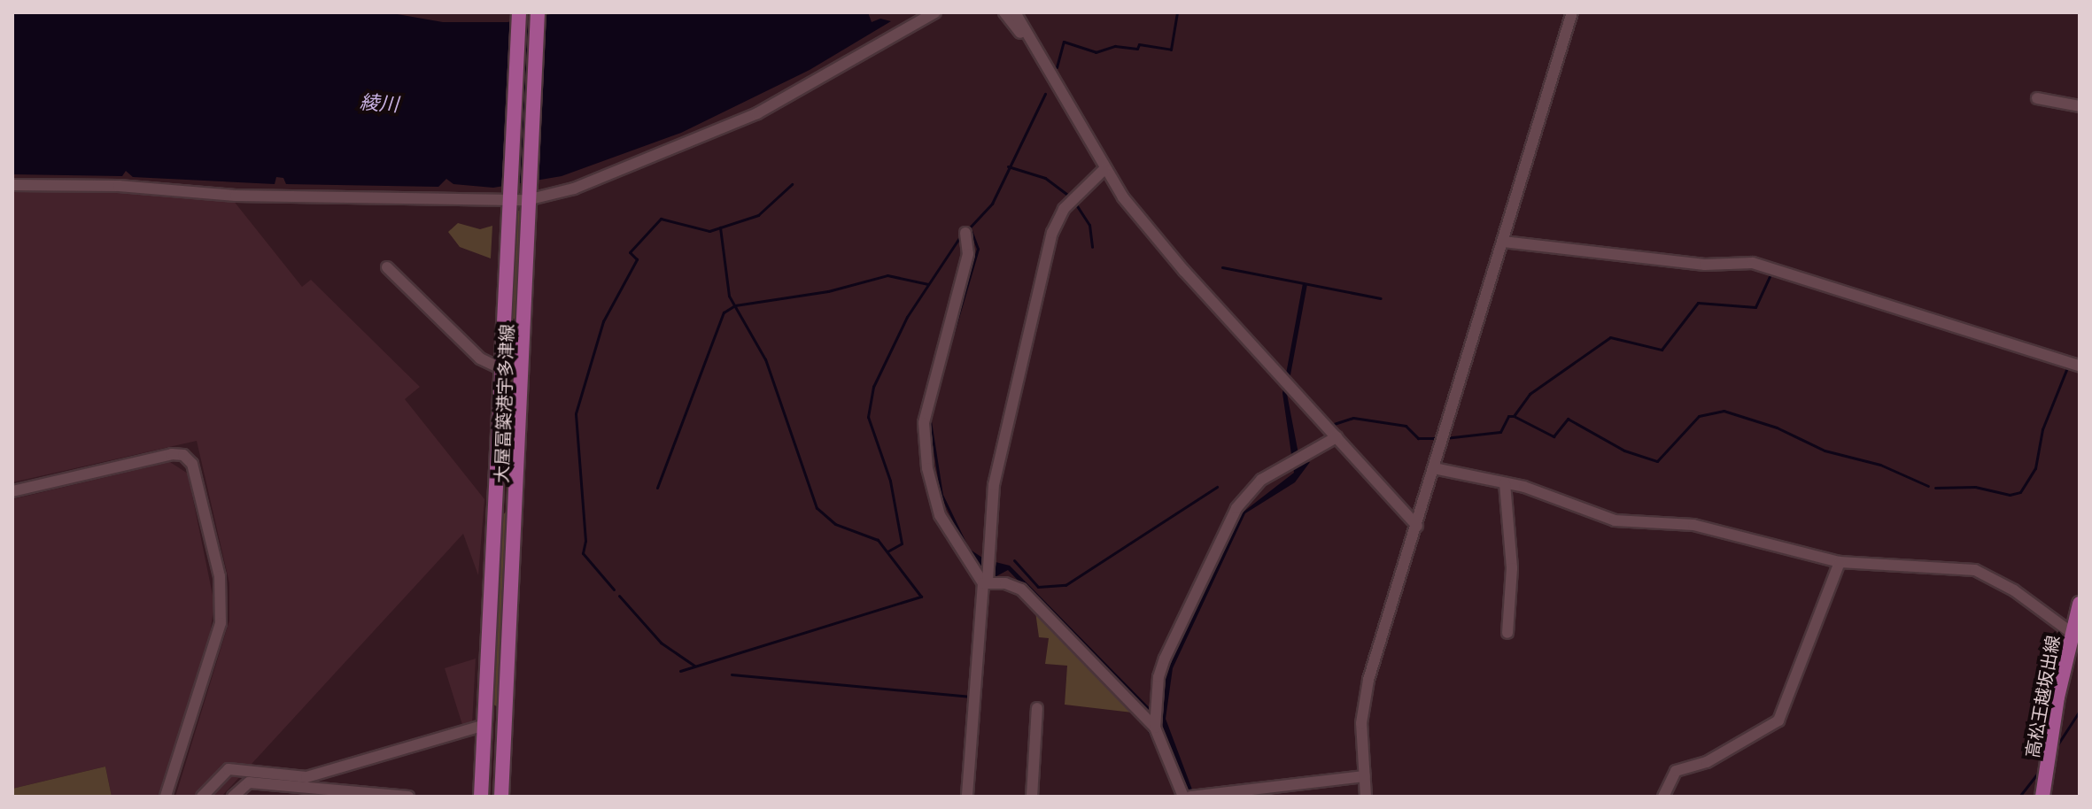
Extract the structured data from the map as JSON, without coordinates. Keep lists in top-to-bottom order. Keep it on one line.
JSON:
{"streets":{"main road":["大屋冨築港宇多津線","高松王越坂出線"]},"water":["綾川"]}
